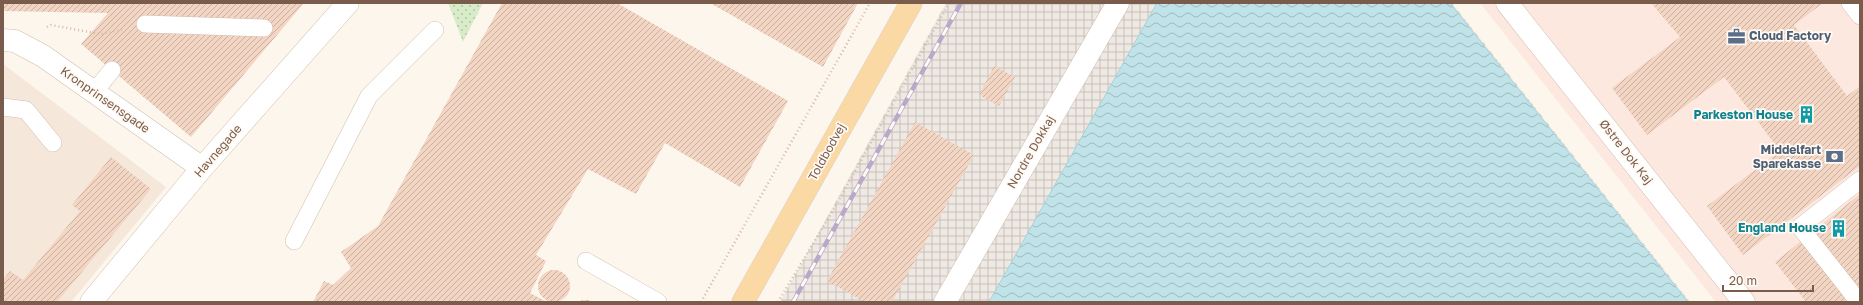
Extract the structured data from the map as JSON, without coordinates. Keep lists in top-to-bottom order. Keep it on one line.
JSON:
{"streets":{"main road":["Toldbodvej"],"street":["Kronprinsensgade","Havnegade","Nordre Dokkaj","Østre Dok Kaj"]},"crossings":[["Kronprinsensgade","Havnegade"]],"places":{"office":["Cloud Factory"],"building":["Parkeston House","England House"],"bank":["Middelfart Sparekasse"]},"scale_bar":"20 m"}
